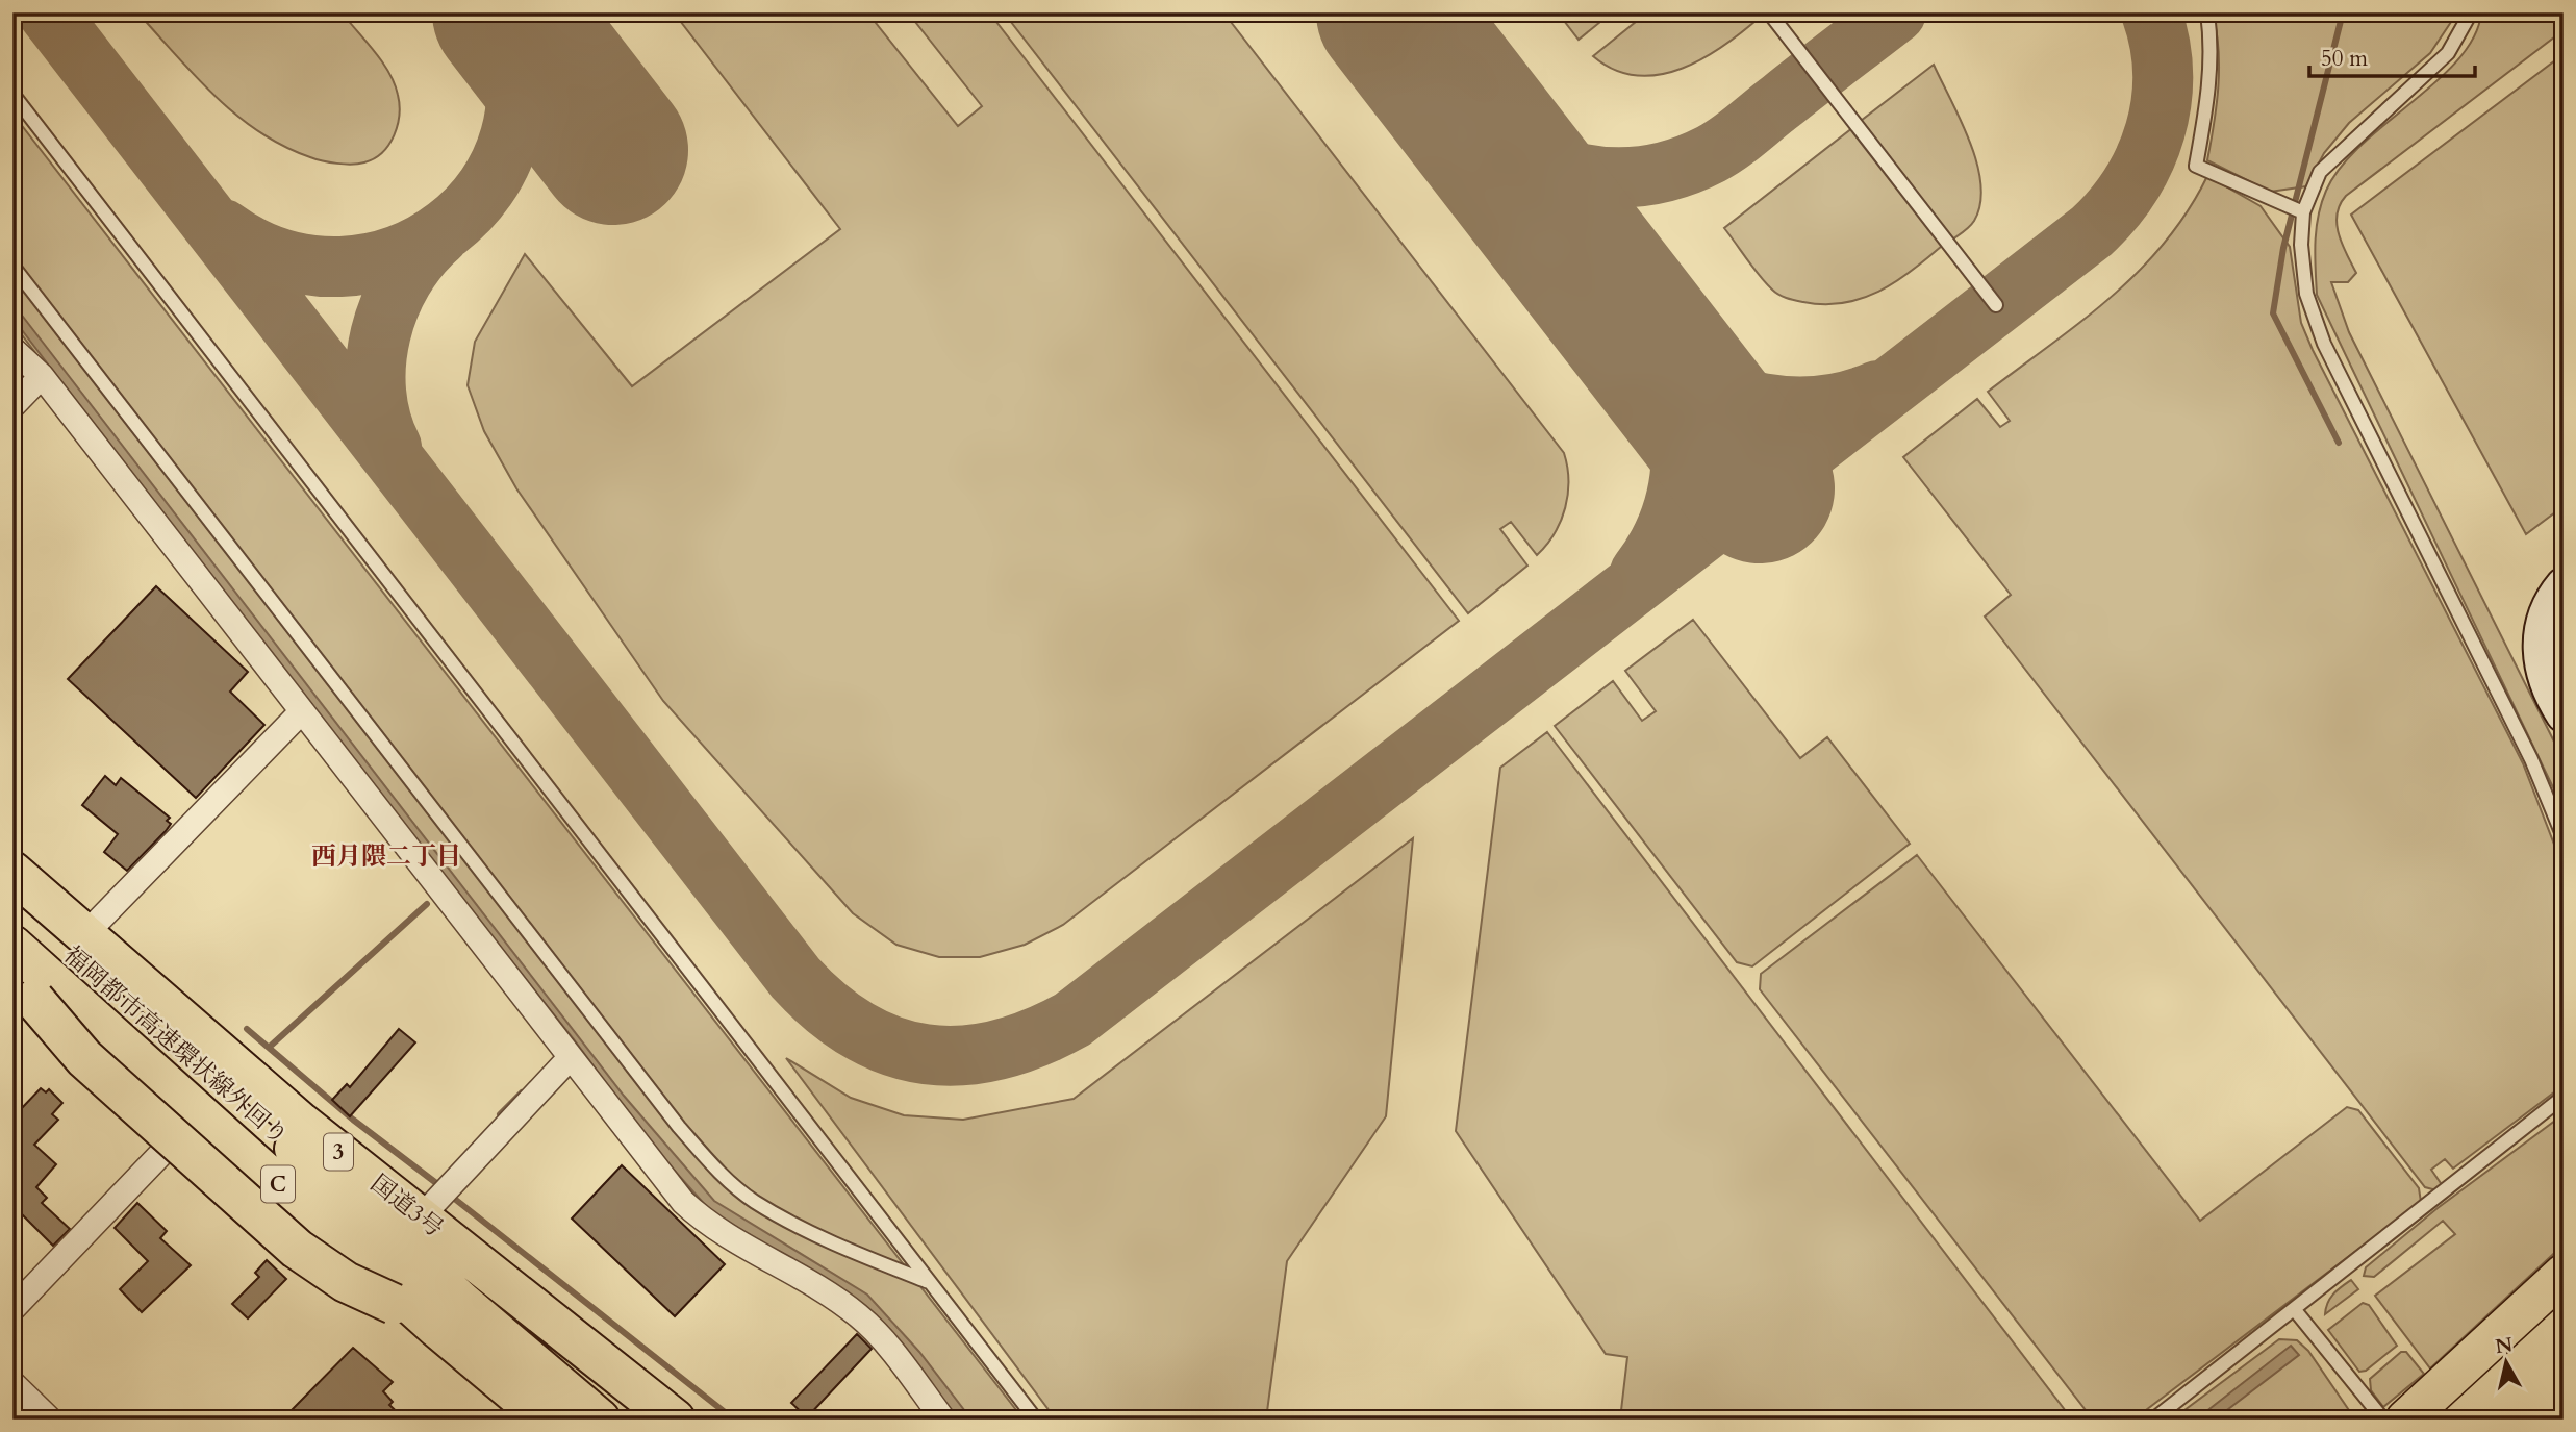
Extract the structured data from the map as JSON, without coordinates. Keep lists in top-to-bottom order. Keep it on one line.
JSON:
{"streets":{"highway":["福岡都市高速環状線外回り","3","C","国道3号"]},"crossings":[["福岡都市高速環状線外回り","国道3号"]],"districts":["西月隈二丁目"],"scale_bar":"50 m","north":"top"}
